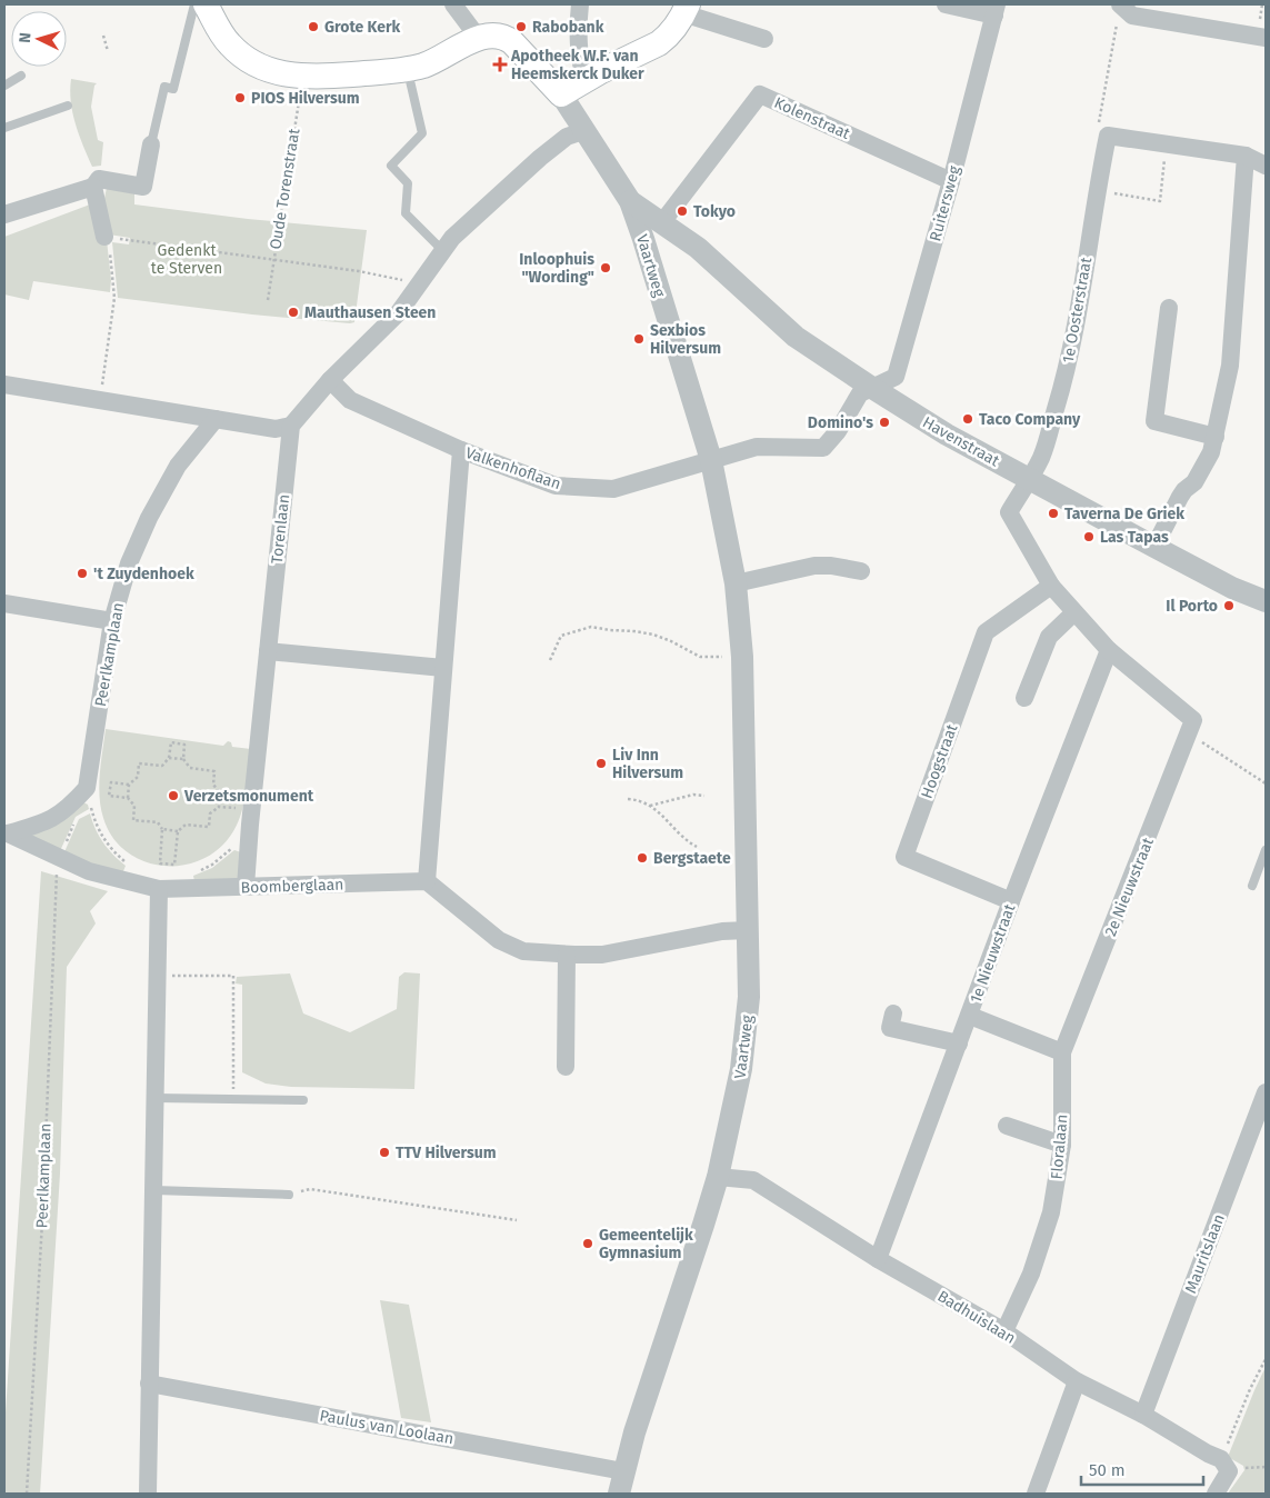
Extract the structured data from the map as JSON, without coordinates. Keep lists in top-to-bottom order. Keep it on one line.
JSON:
{"streets":{"street":["Kolenstraat","Ruitersweg","Vaartweg","1e Oosterstraat","Havenstraat","Valkenhoflaan","Torenlaan","Peerlkamplaan","Hoogstraat","Boomberglaan","2e Nieuwstraat","1e Nieuwstraat","Floralaan","Mauritslaan","Badhuislaan","Paulus van Loolaan"],"path":["Oude Torenstraat"]},"crossings":[["Kolenstraat","Ruitersweg"],["Kolenstraat","Havenstraat"],["Ruitersweg","Havenstraat"],["Ruitersweg","Valkenhoflaan"],["Vaartweg","Havenstraat"],["Vaartweg","Valkenhoflaan"],["Vaartweg","Badhuislaan"],["Vaartweg","Paulus van Loolaan"],["1e Oosterstraat","Havenstraat"],["1e Oosterstraat","Hoogstraat"],["Havenstraat","Valkenhoflaan"],["Torenlaan","Boomberglaan"],["Peerlkamplaan","Boomberglaan"],["Hoogstraat","1e Nieuwstraat"],["2e Nieuwstraat","Floralaan"],["1e Nieuwstraat","Badhuislaan"],["Floralaan","Badhuislaan"],["Mauritslaan","Badhuislaan"]],"parks":["Gedenkt te Sterven"],"places":{"other":["Grote Kerk","Rabobank","PIOS Hilversum","Tokyo","Inloophuis \"Wording\"","Mauthausen Steen","Sexbios Hilversum","Taco Company","Domino's","Taverna De Griek","Las Tapas","'t Zuydenhoek","Il Porto","Liv Inn Hilversum","Verzetsmonument","Bergstaete","TTV Hilversum","Gemeentelijk Gymnasium"],"health":["Apotheek W.F. van Heemskerck Duker"]},"scale_bar":"50 m","north":"left"}
